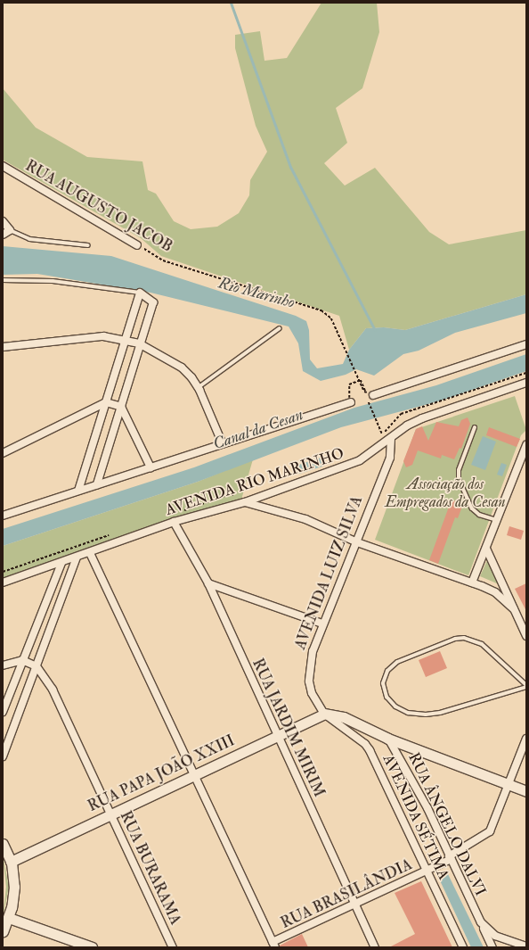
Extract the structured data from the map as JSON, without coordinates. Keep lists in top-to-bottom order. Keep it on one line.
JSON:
{"streets":{"street":["RUA AUGUSTO JACOB","AVENIDA RIO MARINHO","AVENIDA LUIZ SILVA","RUA JARDIM MIRIM","RUA PAPA JOÃO XXIII","AVENIDA SÉTIMA","RUA ÂNGELO DALVI","RUA BURARAMA","RUA BRASILÂNDIA"]},"crossings":[["AVENIDA RIO MARINHO","AVENIDA LUIZ SILVA"],["AVENIDA RIO MARINHO","RUA JARDIM MIRIM"],["AVENIDA LUIZ SILVA","RUA PAPA JOÃO XXIII"],["AVENIDA LUIZ SILVA","AVENIDA SÉTIMA"],["RUA JARDIM MIRIM","RUA PAPA JOÃO XXIII"],["RUA JARDIM MIRIM","RUA BRASILÂNDIA"],["RUA PAPA JOÃO XXIII","AVENIDA SÉTIMA"],["RUA PAPA JOÃO XXIII","RUA BURARAMA"],["AVENIDA SÉTIMA","RUA BRASILÂNDIA"],["RUA ÂNGELO DALVI","RUA BRASILÂNDIA"]],"water":["Rio Marinho","Canal da Cesan"],"parks":["Associação dos Empregados da Cesan"]}
